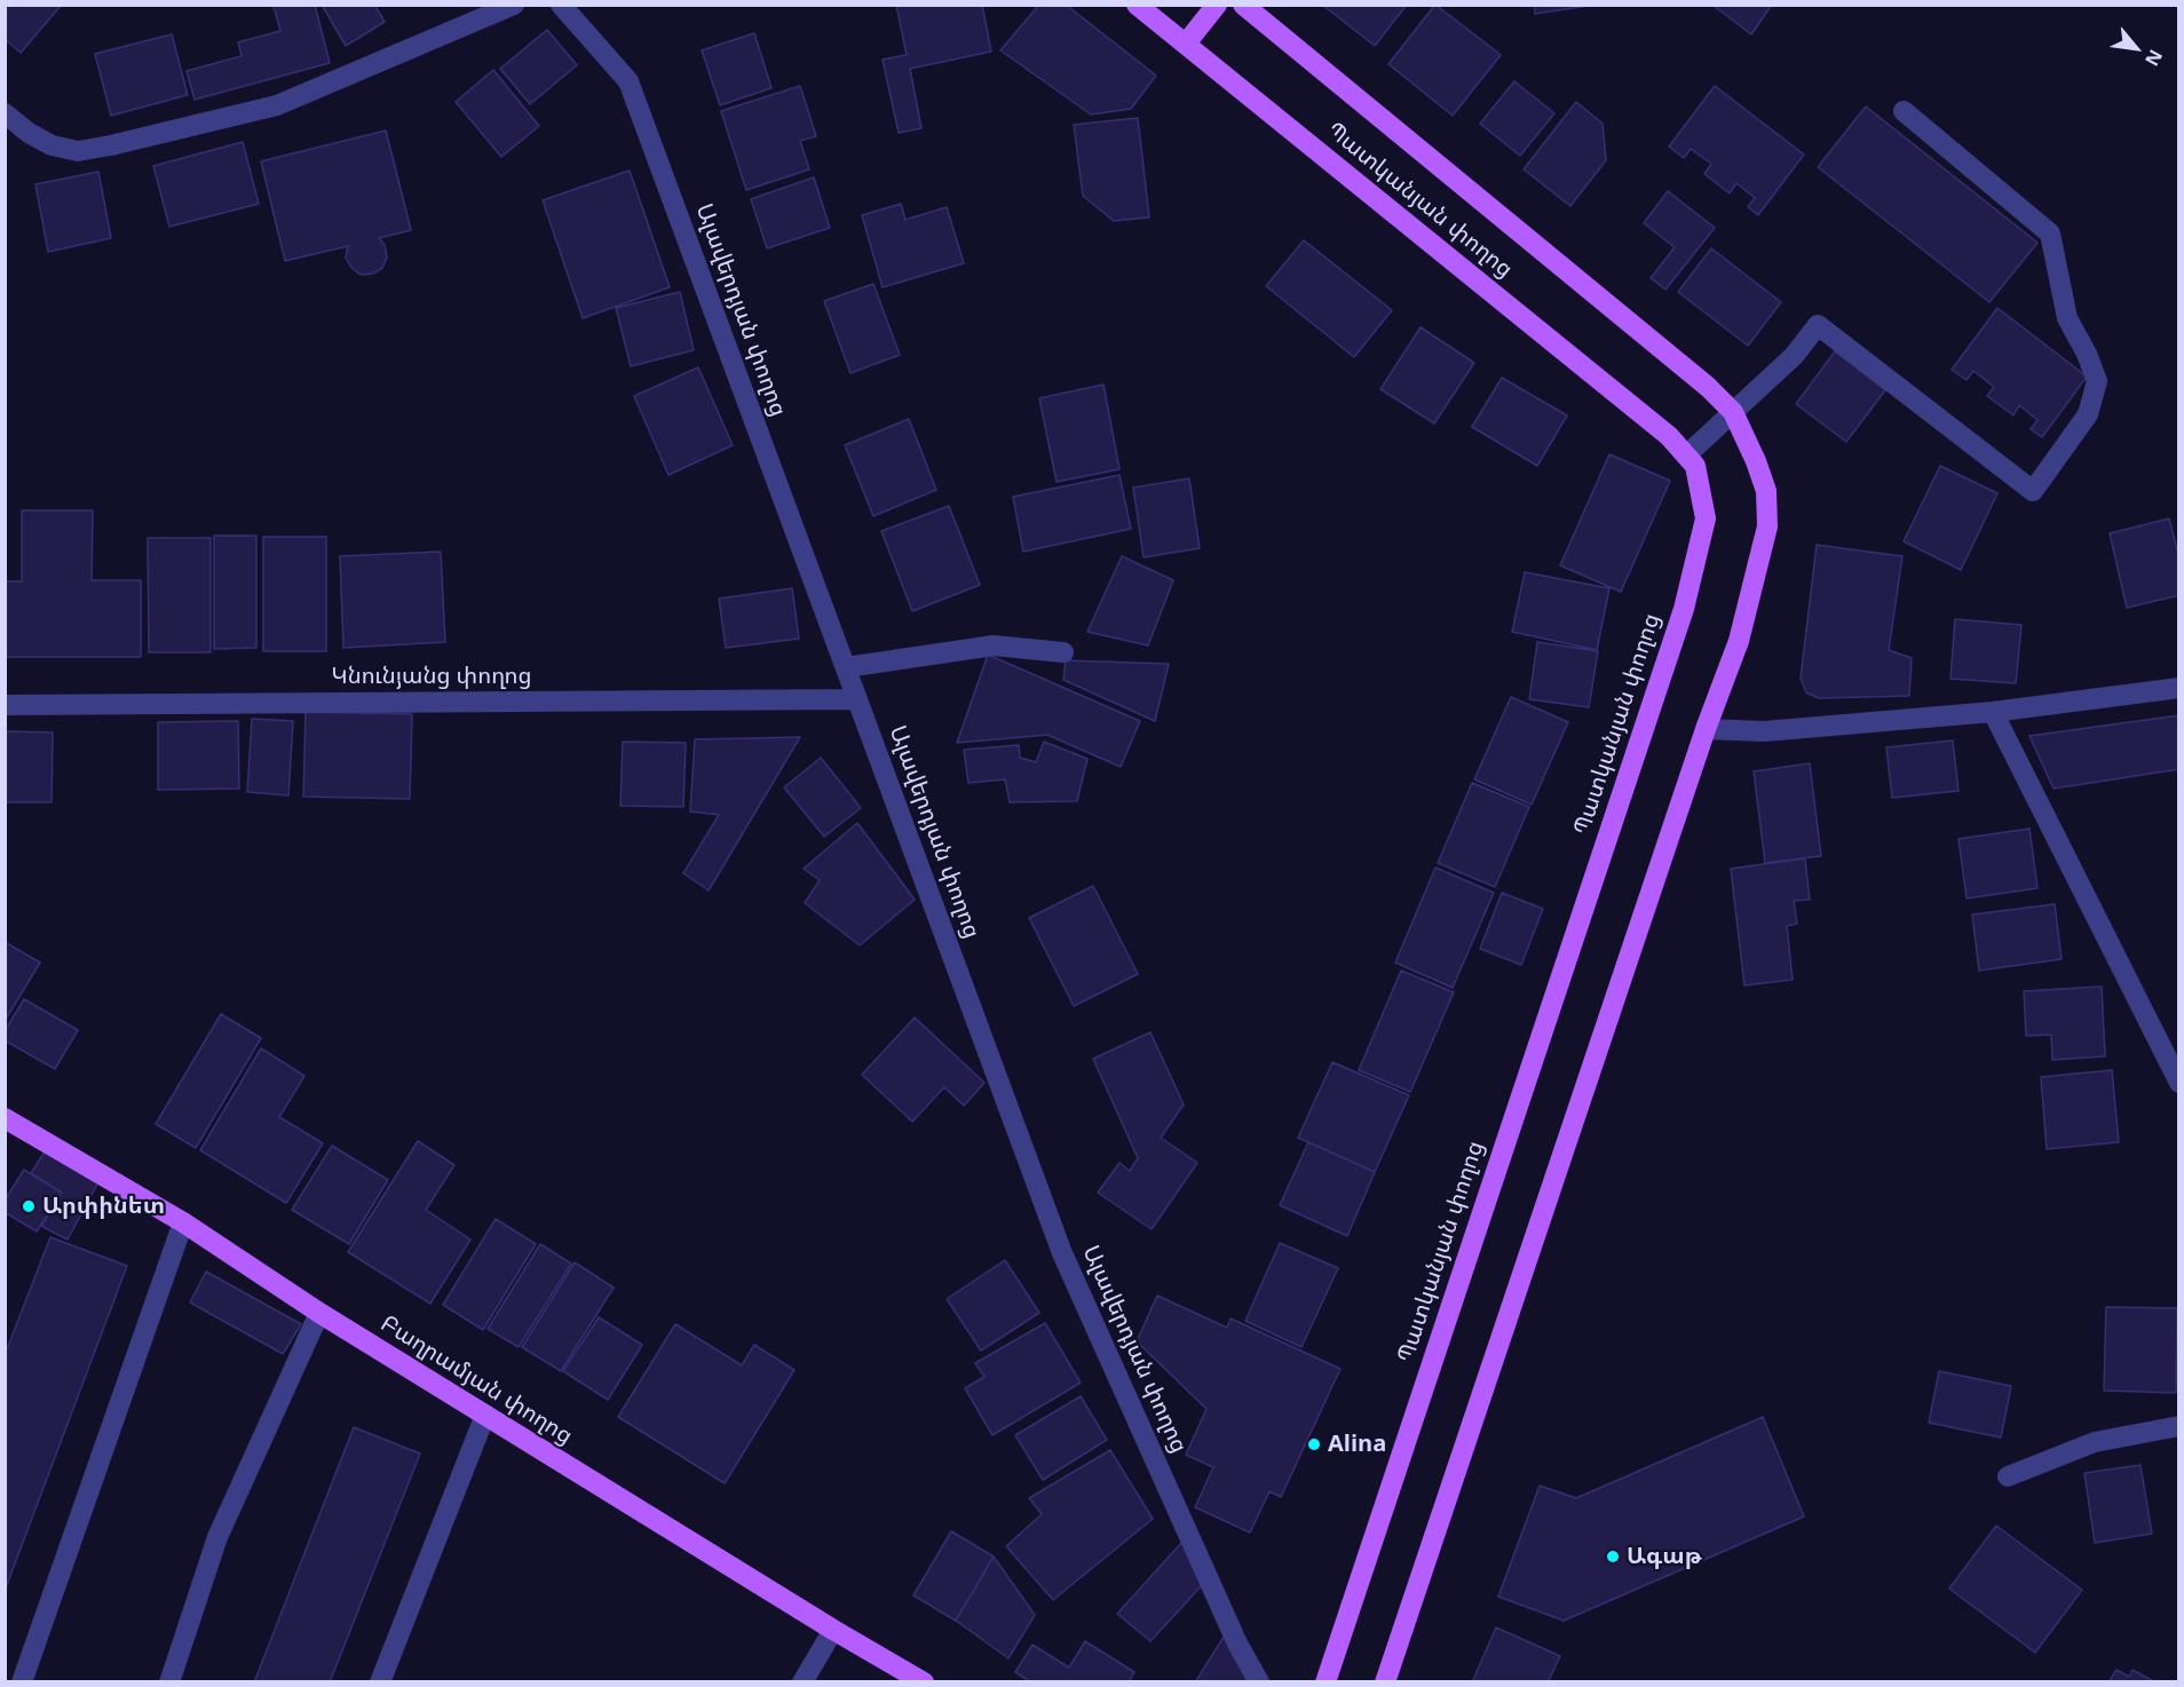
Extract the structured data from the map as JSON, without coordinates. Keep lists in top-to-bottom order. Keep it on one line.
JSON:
{"streets":{"main road":["Պատկանյան փողոց","Բաղրամյան փողոց"],"street":["Ալավերդյան փողոց","Կնունյանց փողոց"]},"crossings":[["Ալավերդյան փողոց","Կնունյանց փողոց"]],"places":["Արփինետ","Alina","Ագաթ"],"north":"bottom right"}
